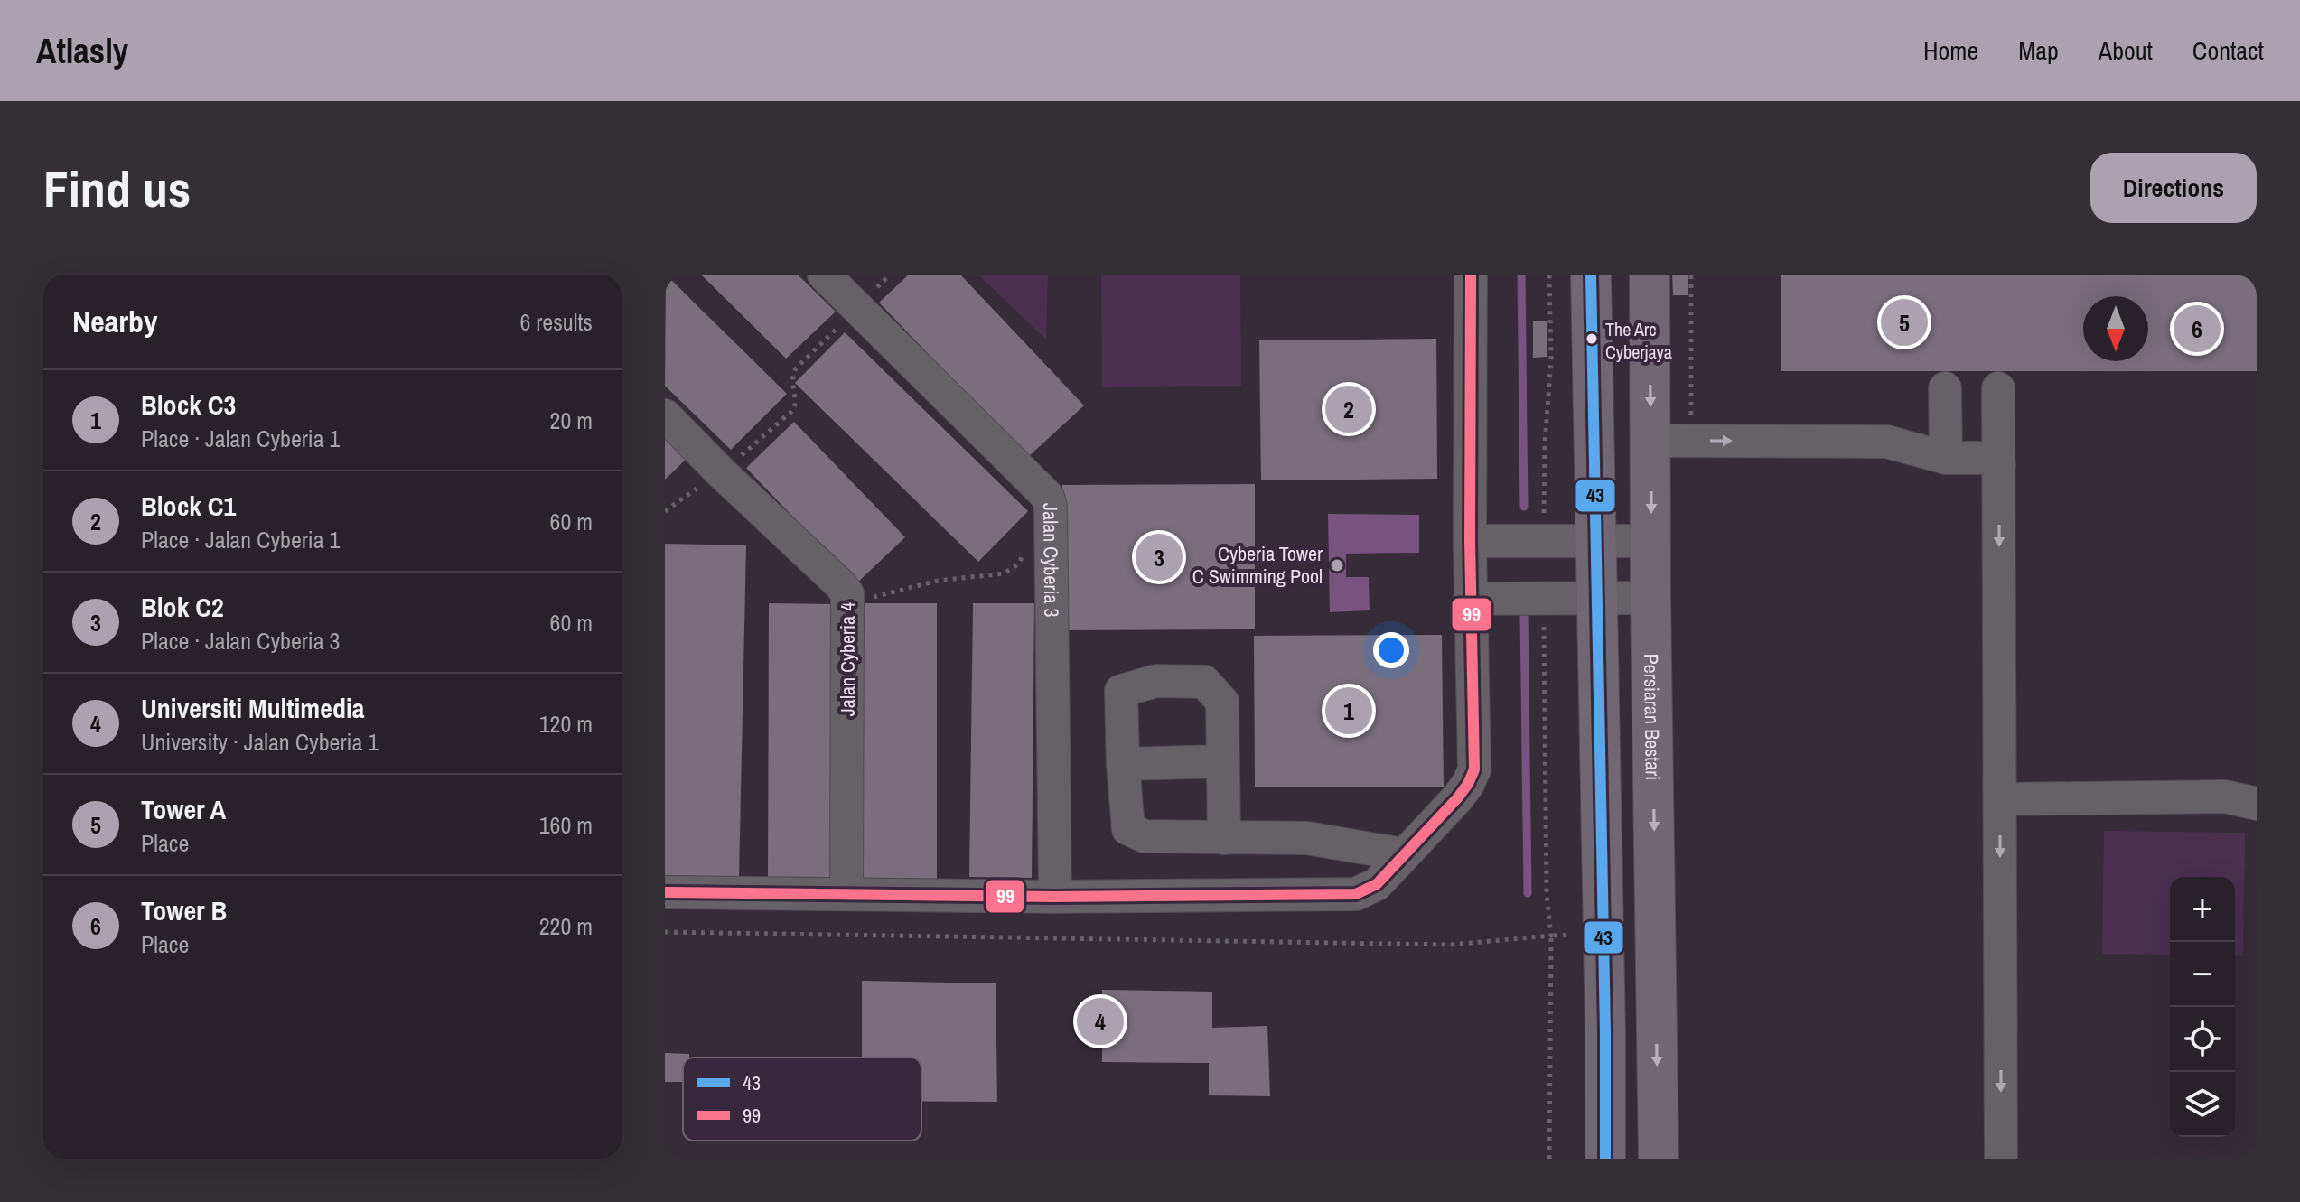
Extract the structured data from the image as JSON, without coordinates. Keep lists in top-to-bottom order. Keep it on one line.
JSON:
{"streets":{"main road":["Persiaran Bestari"],"street":["Jalan Cyberia 3","Jalan Cyberia 4"]},"places":["The Arc Cyberjaya","Cyberia Tower C Swimming Pool"],"lines":["transit line 43","transit line 99"],"legend":["43","99"],"north":"bottom","page":{"header":"Atlasly","nav":["Home","Map","About","Contact"],"buttons":"Directions","title":"Find us","heading":["Nearby","6 results"],"pins":["5","6","2","3","1","4"],"list":[{"mark":"1","name":"Block C3","note":"Place · Jalan Cyberia 1","value":"20 m"},{"mark":"2","name":"Block C1","note":"Place · Jalan Cyberia 1","value":"60 m"},{"mark":"3","name":"Blok C2","note":"Place · Jalan Cyberia 3","value":"60 m"},{"mark":"4","name":"Universiti Multimedia","note":"University · Jalan Cyberia 1","value":"120 m"},{"mark":"5","name":"Tower A","note":"Place","value":"160 m"},{"mark":"6","name":"Tower B","note":"Place","value":"220 m"}],"map_buttons":["+","−"]}}
